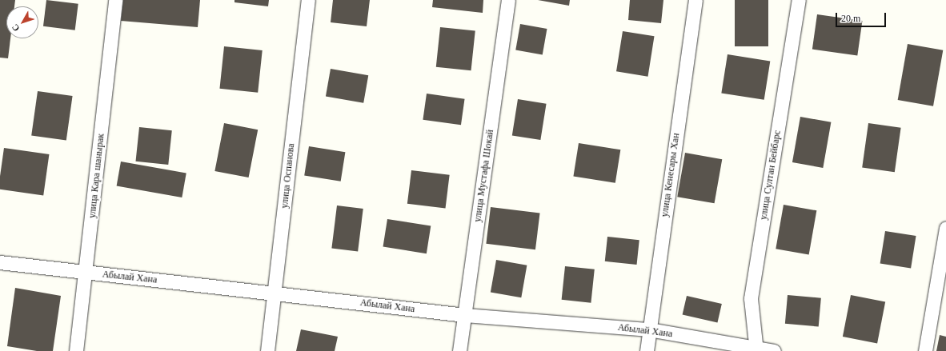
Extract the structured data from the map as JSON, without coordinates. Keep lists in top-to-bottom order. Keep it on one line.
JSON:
{"streets":{"street":["улица Кенесары Хан","улица Султан Бейбарс","улица Кара шанырак","улица Оспанова","улица Мустафа Шокай","Абылай Хана"]},"crossings":[["улица Кенесары Хан","Абылай Хана"],["улица Султан Бейбарс","Абылай Хана"],["улица Кара шанырак","Абылай Хана"],["улица Оспанова","Абылай Хана"],["улица Мустафа Шокай","Абылай Хана"]],"scale_bar":"20 m","north":"bottom left"}
